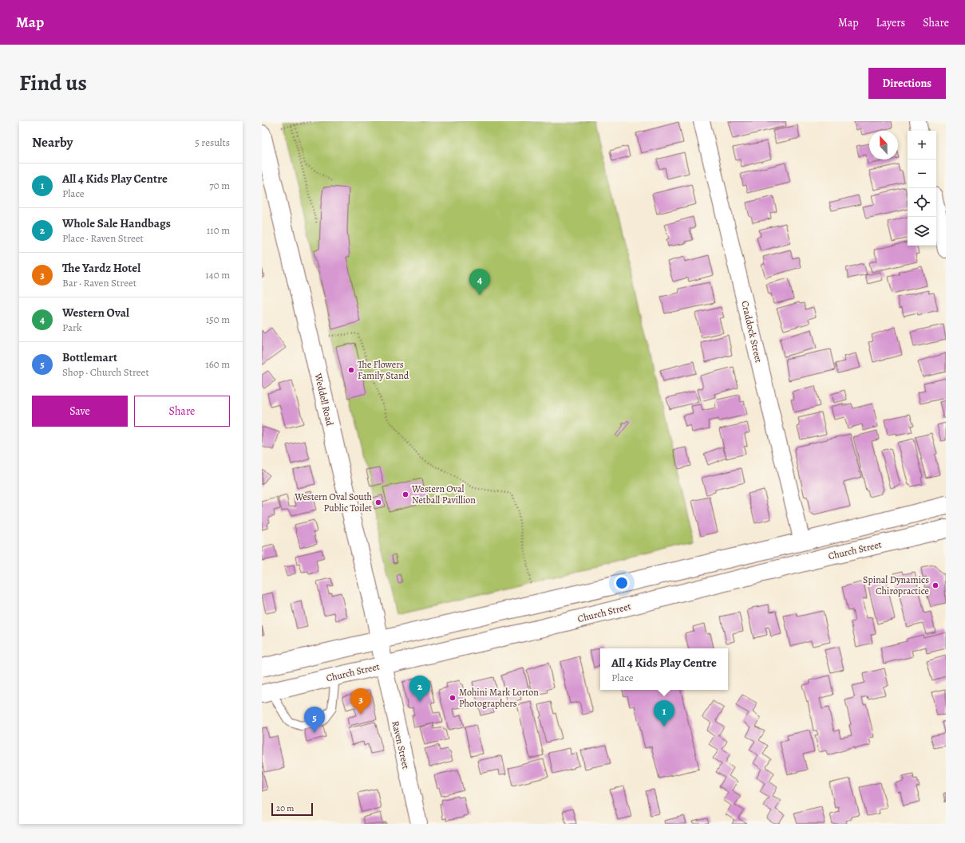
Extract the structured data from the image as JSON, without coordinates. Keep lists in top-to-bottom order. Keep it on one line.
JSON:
{"streets":{"main road":["Weddell Road","Church Street"],"street":["Craddock Street","Raven Street"]},"crossings":[["Weddell Road","Church Street"],["Weddell Road","Raven Street"],["Church Street","Raven Street"]],"places":["The Flowers Family Stand","Western Oval Netball Pavillion","Western Oval South Public Toilet","Spinal Dynamics Chiropractice","Mohini Mark Lorton Photographers"],"scale_bar":"20 m","north":"top","page":{"header":"Map","nav":["Map","Layers","Share"],"title":"Find us","buttons":["Directions",["Save","Share"]],"heading":["Nearby","5 results"],"map_buttons":["+","−"],"list":[{"mark":"1","name":"All 4 Kids Play Centre","note":"Place","value":"70 m"},{"mark":"2","name":"Whole Sale Handbags","note":"Place · Raven Street","value":"110 m"},{"mark":"3","name":"The Yardz Hotel","note":"Bar · Raven Street","value":"140 m"},{"mark":"4","name":"Western Oval","note":"Park","value":"150 m"},{"mark":"5","name":"Bottlemart","note":"Shop · Church Street","value":"160 m"}],"pins":["4","2","3","1","5"],"popup":["All 4 Kids Play Centre","Place"],"scale":"20 m"}}
